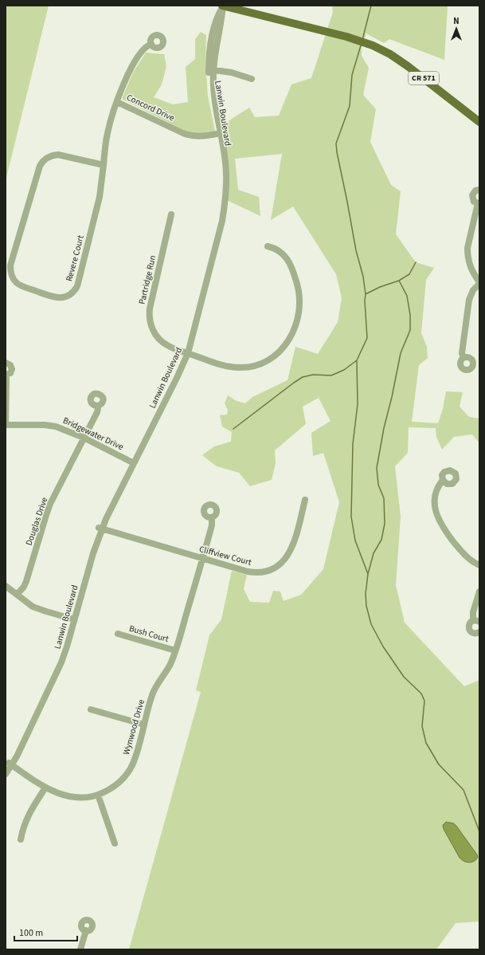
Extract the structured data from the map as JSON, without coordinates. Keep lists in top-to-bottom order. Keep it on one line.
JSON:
{"streets":{"main road":["CR 571"],"street":["Concord Drive","Lanwin Boulevard","Revere Court","Partridge Run","Bridgewater Drive","Douglas Drive","Cliffview Court","Bush Court","Wynwood Drive"]},"crossings":[["CR 571","Lanwin Boulevard"],["Concord Drive","Lanwin Boulevard"],["Concord Drive","Revere Court"],["Lanwin Boulevard","Partridge Run"],["Lanwin Boulevard","Bridgewater Drive"],["Lanwin Boulevard","Cliffview Court"],["Lanwin Boulevard","Wynwood Drive"],["Bridgewater Drive","Douglas Drive"],["Cliffview Court","Wynwood Drive"],["Bush Court","Wynwood Drive"]],"scale_bar":"100 m","north":"top"}
